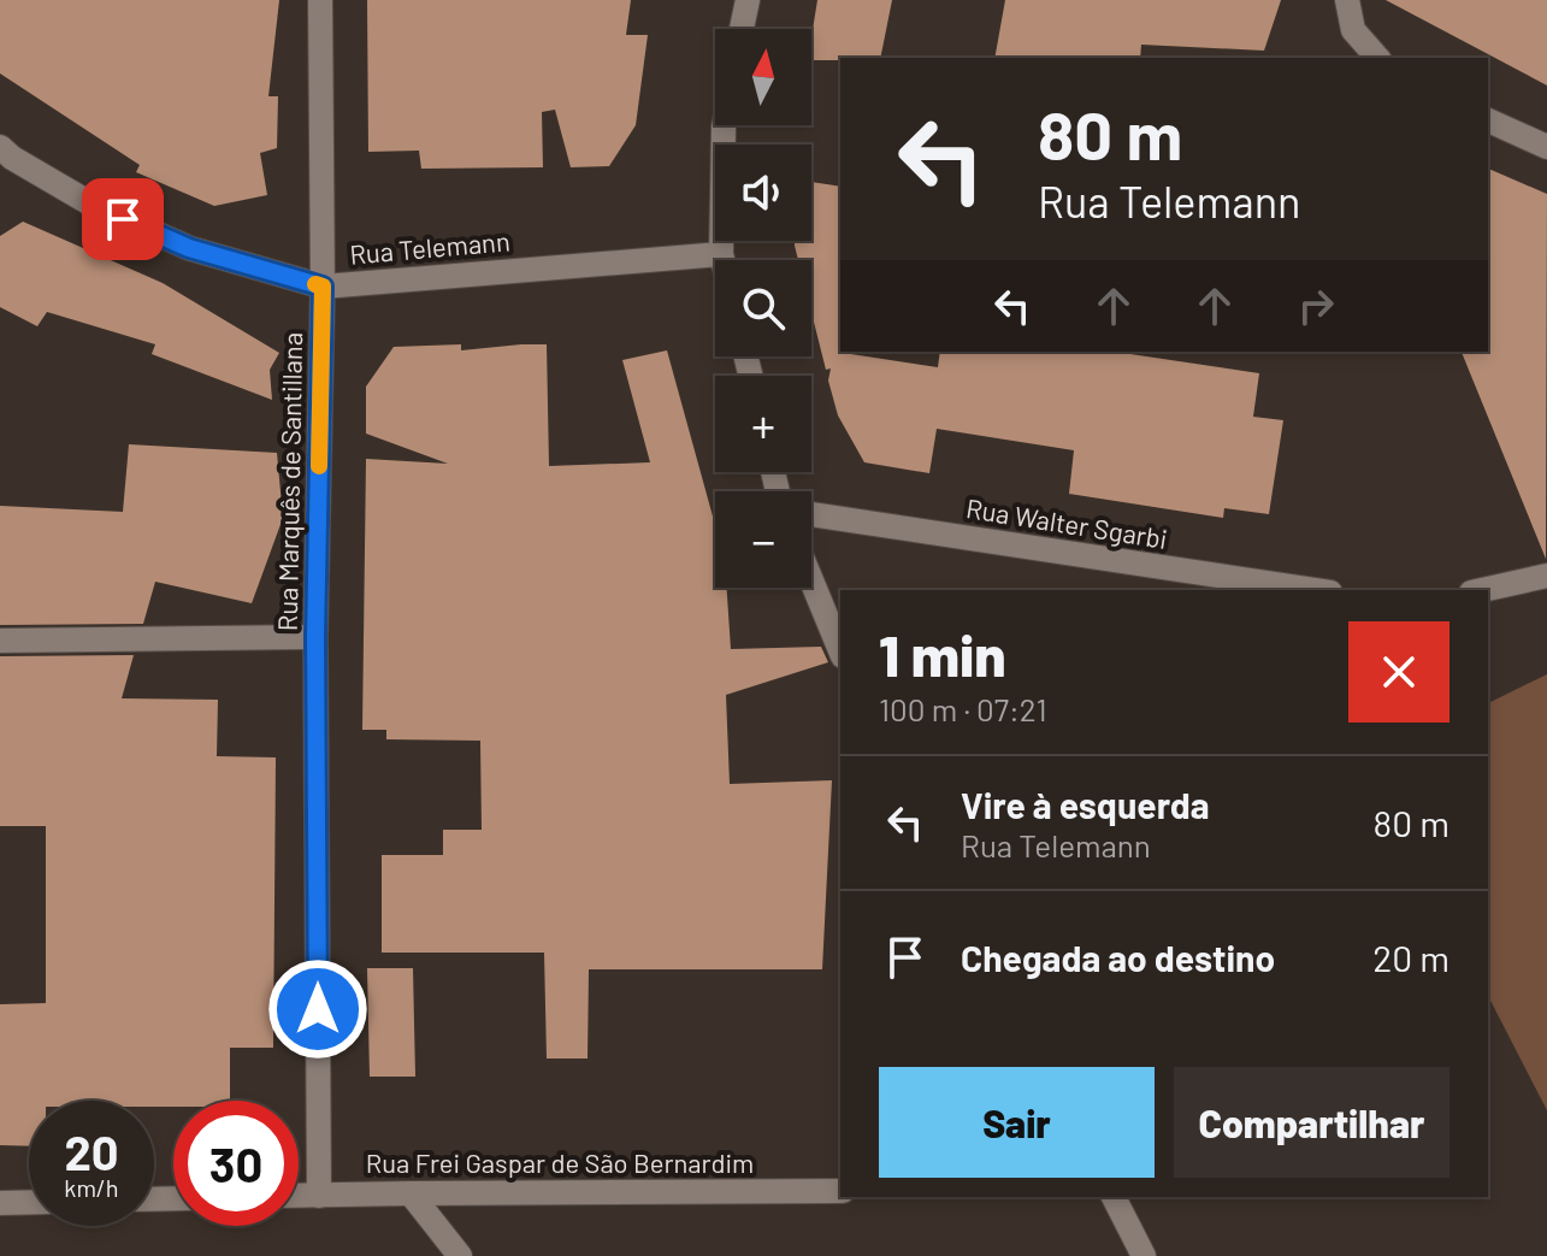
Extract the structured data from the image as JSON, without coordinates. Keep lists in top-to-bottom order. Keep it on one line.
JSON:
{"streets":{"street":["Rua Telemann","Rua Marquês de Santillana","Rua Walter Sgarbi","Rua Frei Gaspar de São Bernardim"]},"crossings":[["Rua Telemann","Rua Marquês de Santillana"],["Rua Marquês de Santillana","Rua Frei Gaspar de São Bernardim"]],"north":"top","page":{"map_buttons":["+","−"],"turn":["80 m","Rua Telemann"],"heading":["1 min","100 m · 07:21"],"list":[{"name":"Vire à esquerda","note":"Rua Telemann","value":"80 m"},{"name":"Chegada ao destino","value":"20 m"}],"buttons":["Sair","Compartilhar"],"speed":"20 km/h","limit":"30"}}
